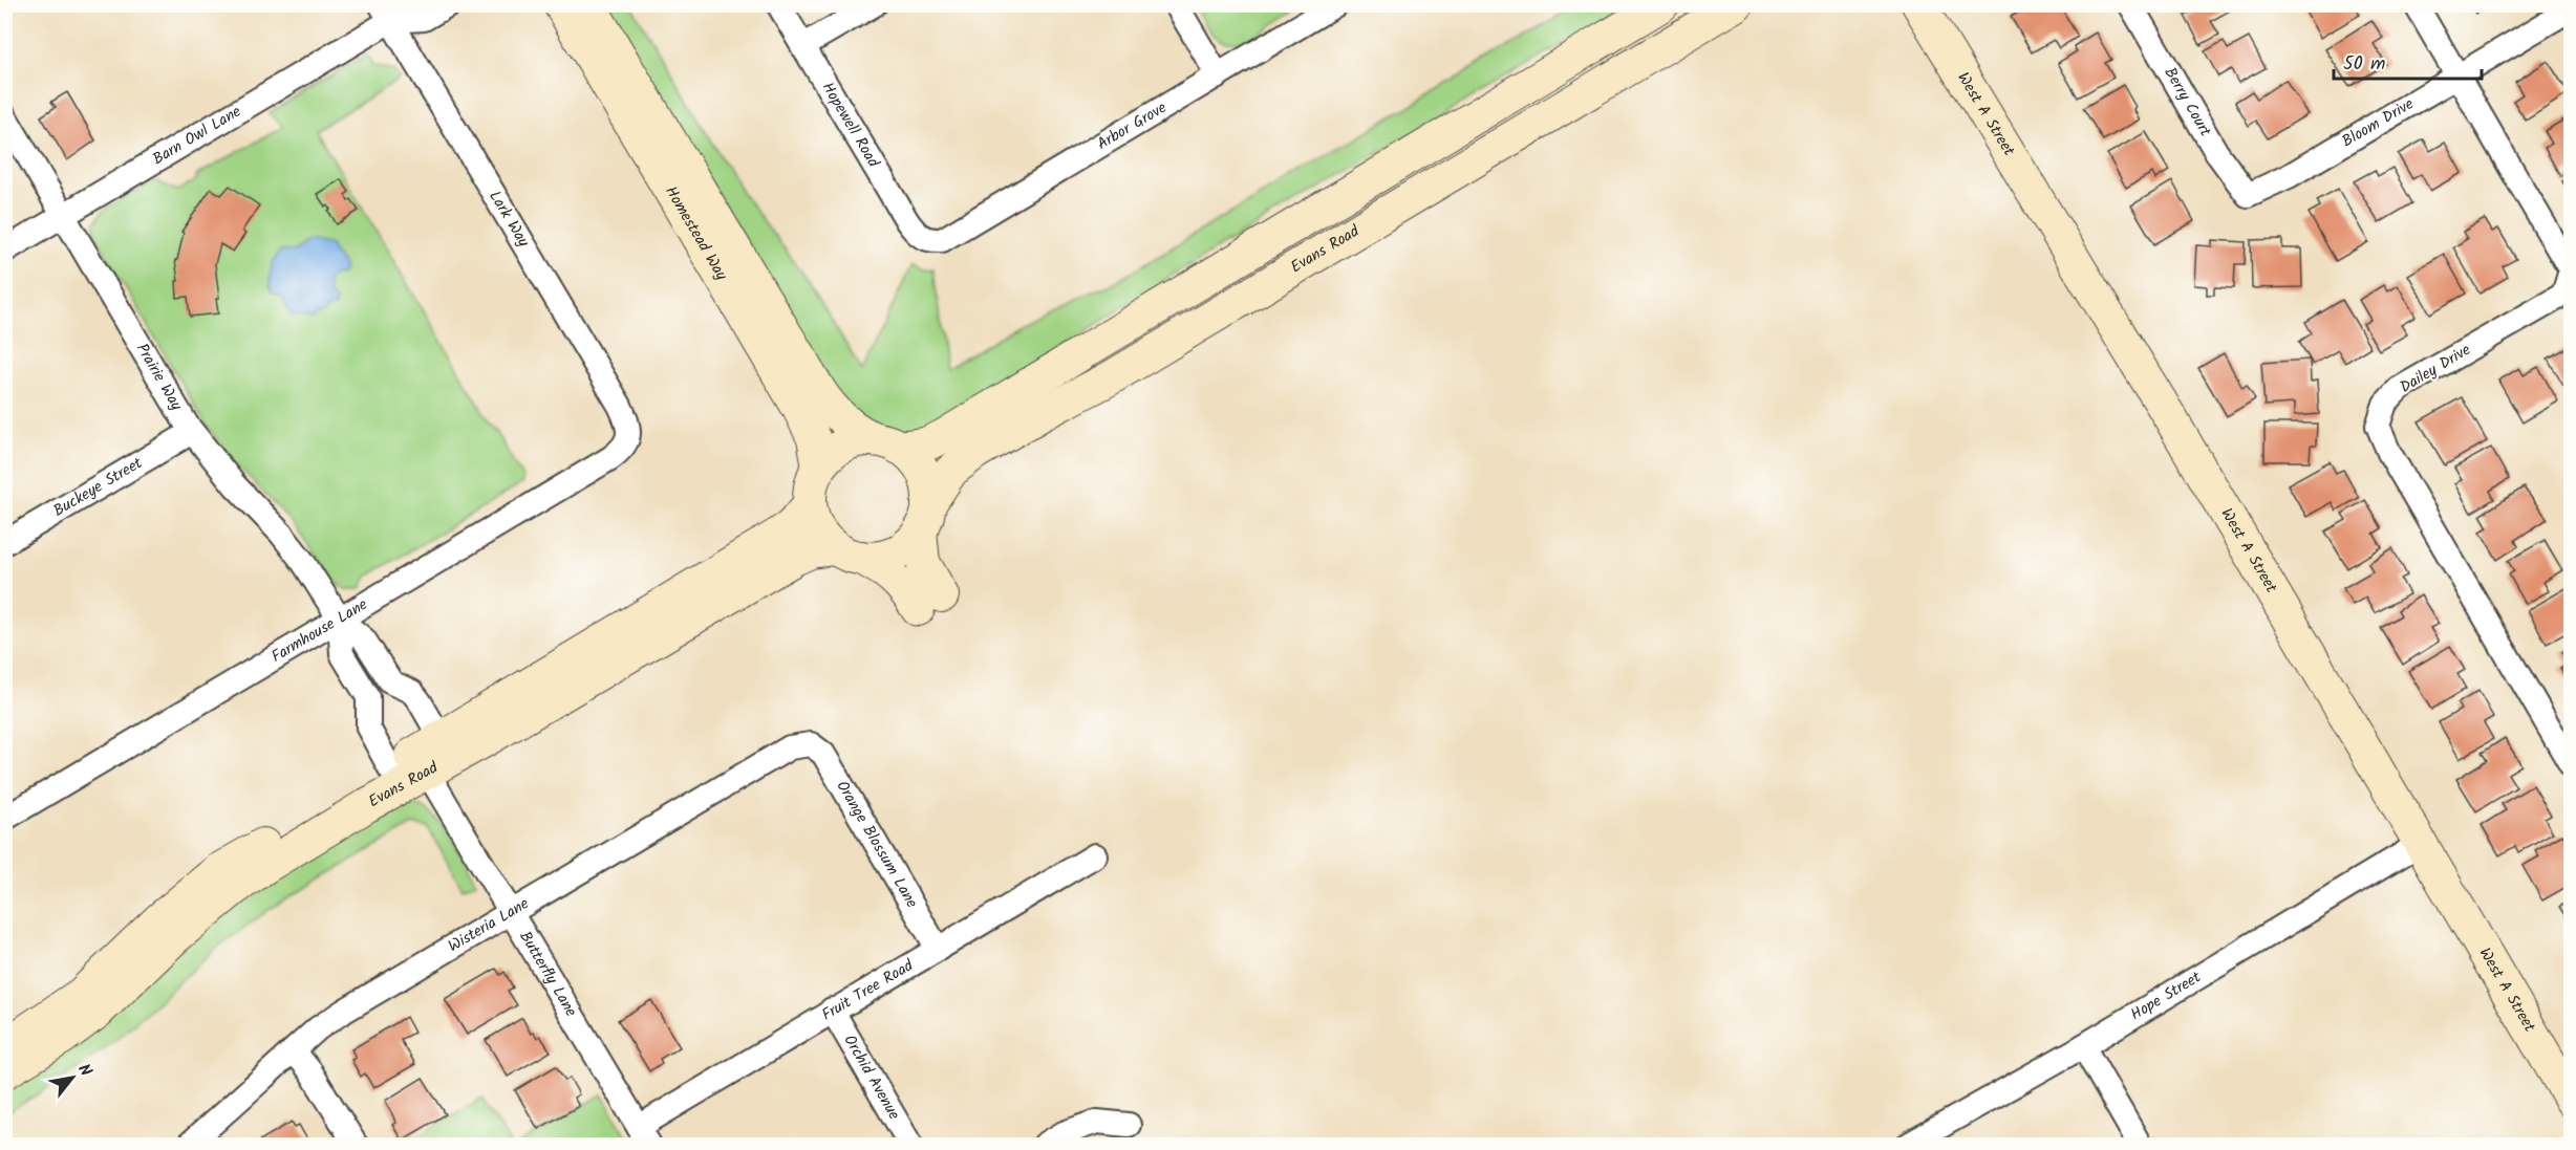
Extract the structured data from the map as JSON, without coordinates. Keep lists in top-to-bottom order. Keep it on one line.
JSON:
{"streets":{"street":["Berry Court","West A Street","Bloom Drive","Hopewell Road","Arbor Grove","Barn Owl Lane","Lark Way","Homestead Way","Evans Road","Dailey Drive","Prairie Way","Buckeye Street","Farmhouse Lane","Orange Blossum Lane","Wisteria Lane","Butterfly Lane","Fruit Tree Road","Hope Street","Orchid Avenue"]},"crossings":[["Berry Court","Bloom Drive"],["West A Street","Hope Street"],["Bloom Drive","Dailey Drive"],["Hopewell Road","Arbor Grove"],["Barn Owl Lane","Lark Way"],["Barn Owl Lane","Prairie Way"],["Lark Way","Farmhouse Lane"],["Homestead Way","Evans Road"],["Evans Road","Prairie Way"],["Evans Road","Butterfly Lane"],["Prairie Way","Buckeye Street"],["Prairie Way","Farmhouse Lane"],["Orange Blossum Lane","Wisteria Lane"],["Orange Blossum Lane","Fruit Tree Road"],["Wisteria Lane","Butterfly Lane"],["Butterfly Lane","Fruit Tree Road"],["Fruit Tree Road","Orchid Avenue"]],"scale_bar":"50 m","north":"top right"}
